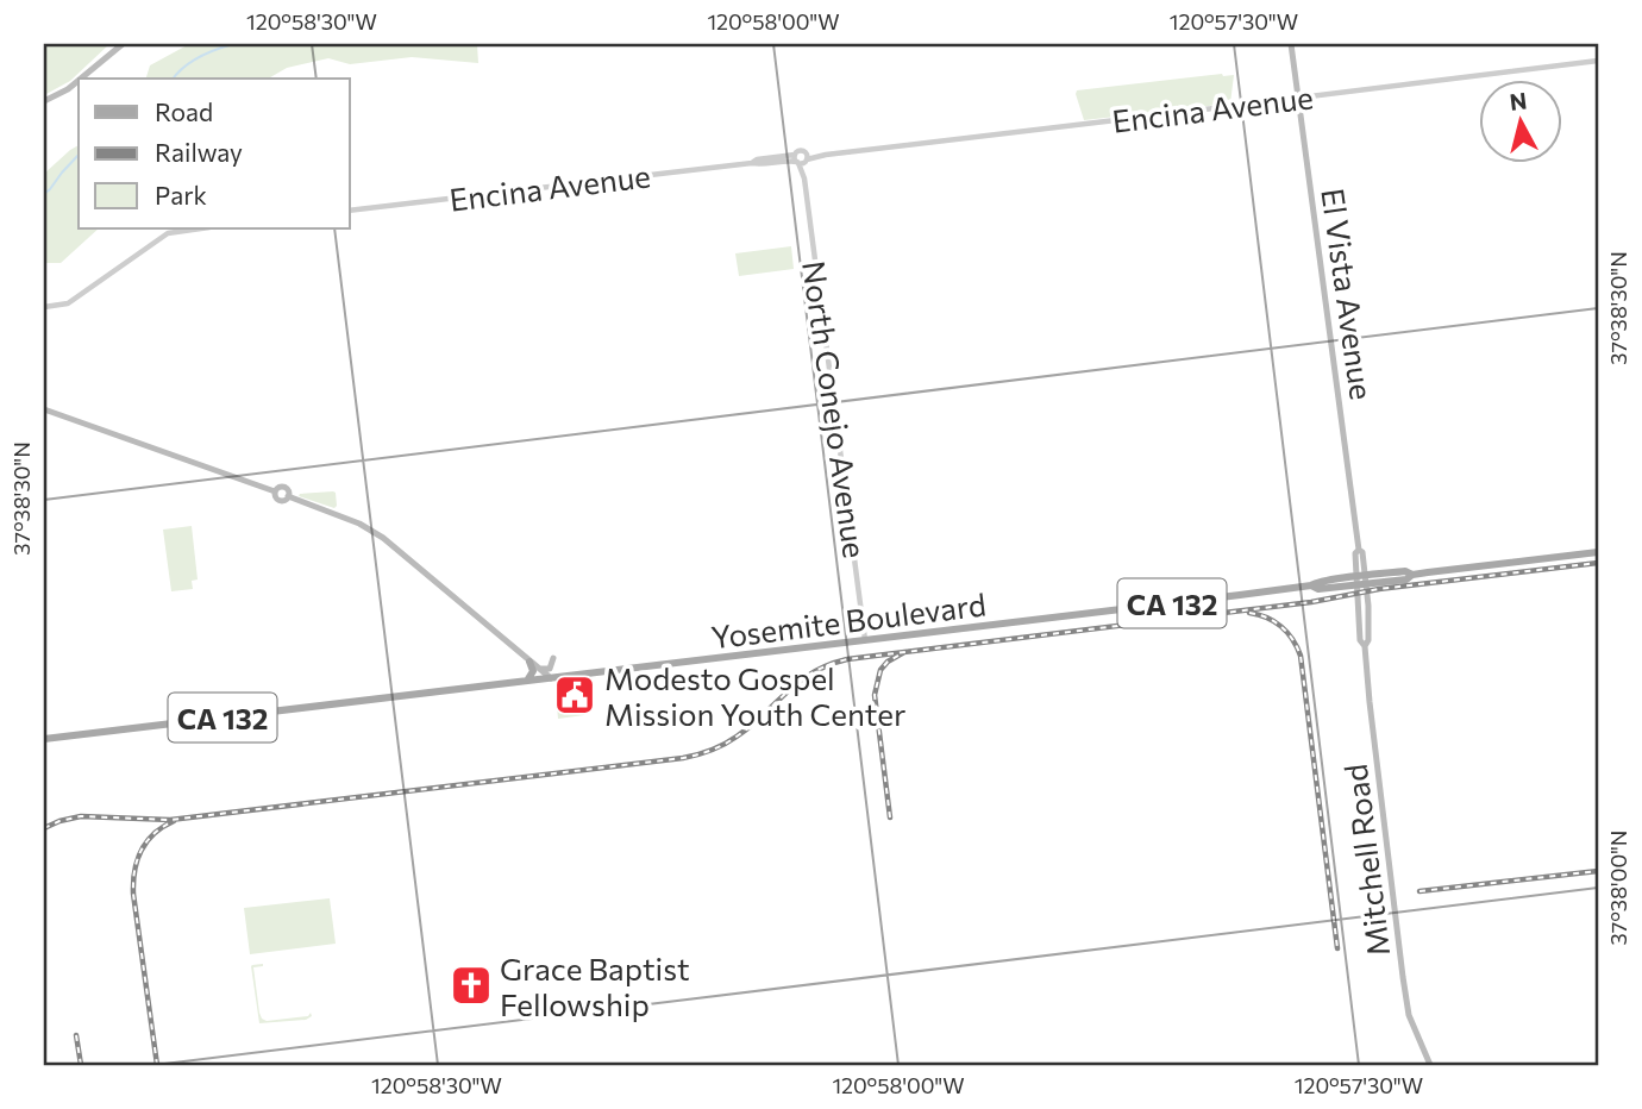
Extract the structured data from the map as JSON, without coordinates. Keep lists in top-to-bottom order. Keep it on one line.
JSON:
{"streets":{"main road":["El Vista Avenue","CA 132","Yosemite Boulevard","Mitchell Road"],"street":["Encina Avenue","North Conejo Avenue"]},"crossings":[["Encina Avenue","El Vista Avenue"],["Encina Avenue","North Conejo Avenue"],["El Vista Avenue","Yosemite Boulevard"],["El Vista Avenue","Mitchell Road"],["North Conejo Avenue","Yosemite Boulevard"],["Yosemite Boulevard","Mitchell Road"]],"places":{"public building":["Modesto Gospel Mission Youth Center"],"church":["Grace Baptist Fellowship"]},"legend":["Road","Railway","Park"],"north":"top","coordinates":["120°58'30\"W","120°58'00\"W","120°57'30\"W","37°38'30\"N","37°38'00\"N"]}
